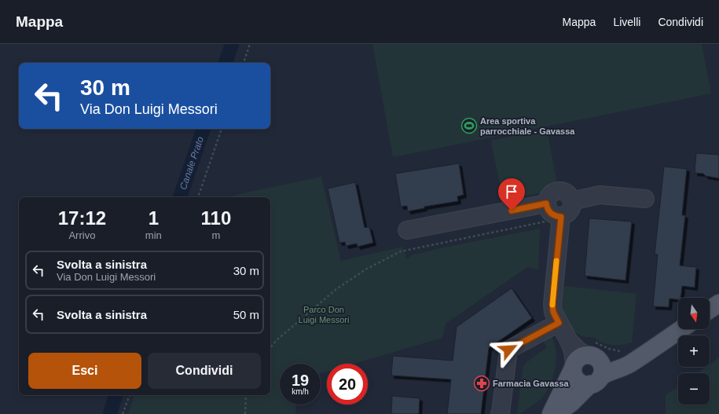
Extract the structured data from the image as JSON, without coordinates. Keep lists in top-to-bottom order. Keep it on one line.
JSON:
{"water":["Canale Prato"],"parks":["Parco Don Luigi Messori"],"places":{"sports":["Area sportiva parrocchiale - Gavassa"],"pharmacy":["Farmacia Gavassa"]},"north":"bottom","page":{"header":"Mappa","nav":["Mappa","Livelli","Condividi"],"turn":["30 m","Via Don Luigi Messori"],"eta":["17:12","Arrivo","1","min","110","m"],"list":[{"name":"Svolta a sinistra","note":"Via Don Luigi Messori","value":"30 m"},{"name":"Svolta a sinistra","value":"50 m"}],"map_buttons":["+","−"],"buttons":["Esci","Condividi"],"speed":"19 km/h","limit":"20"}}
